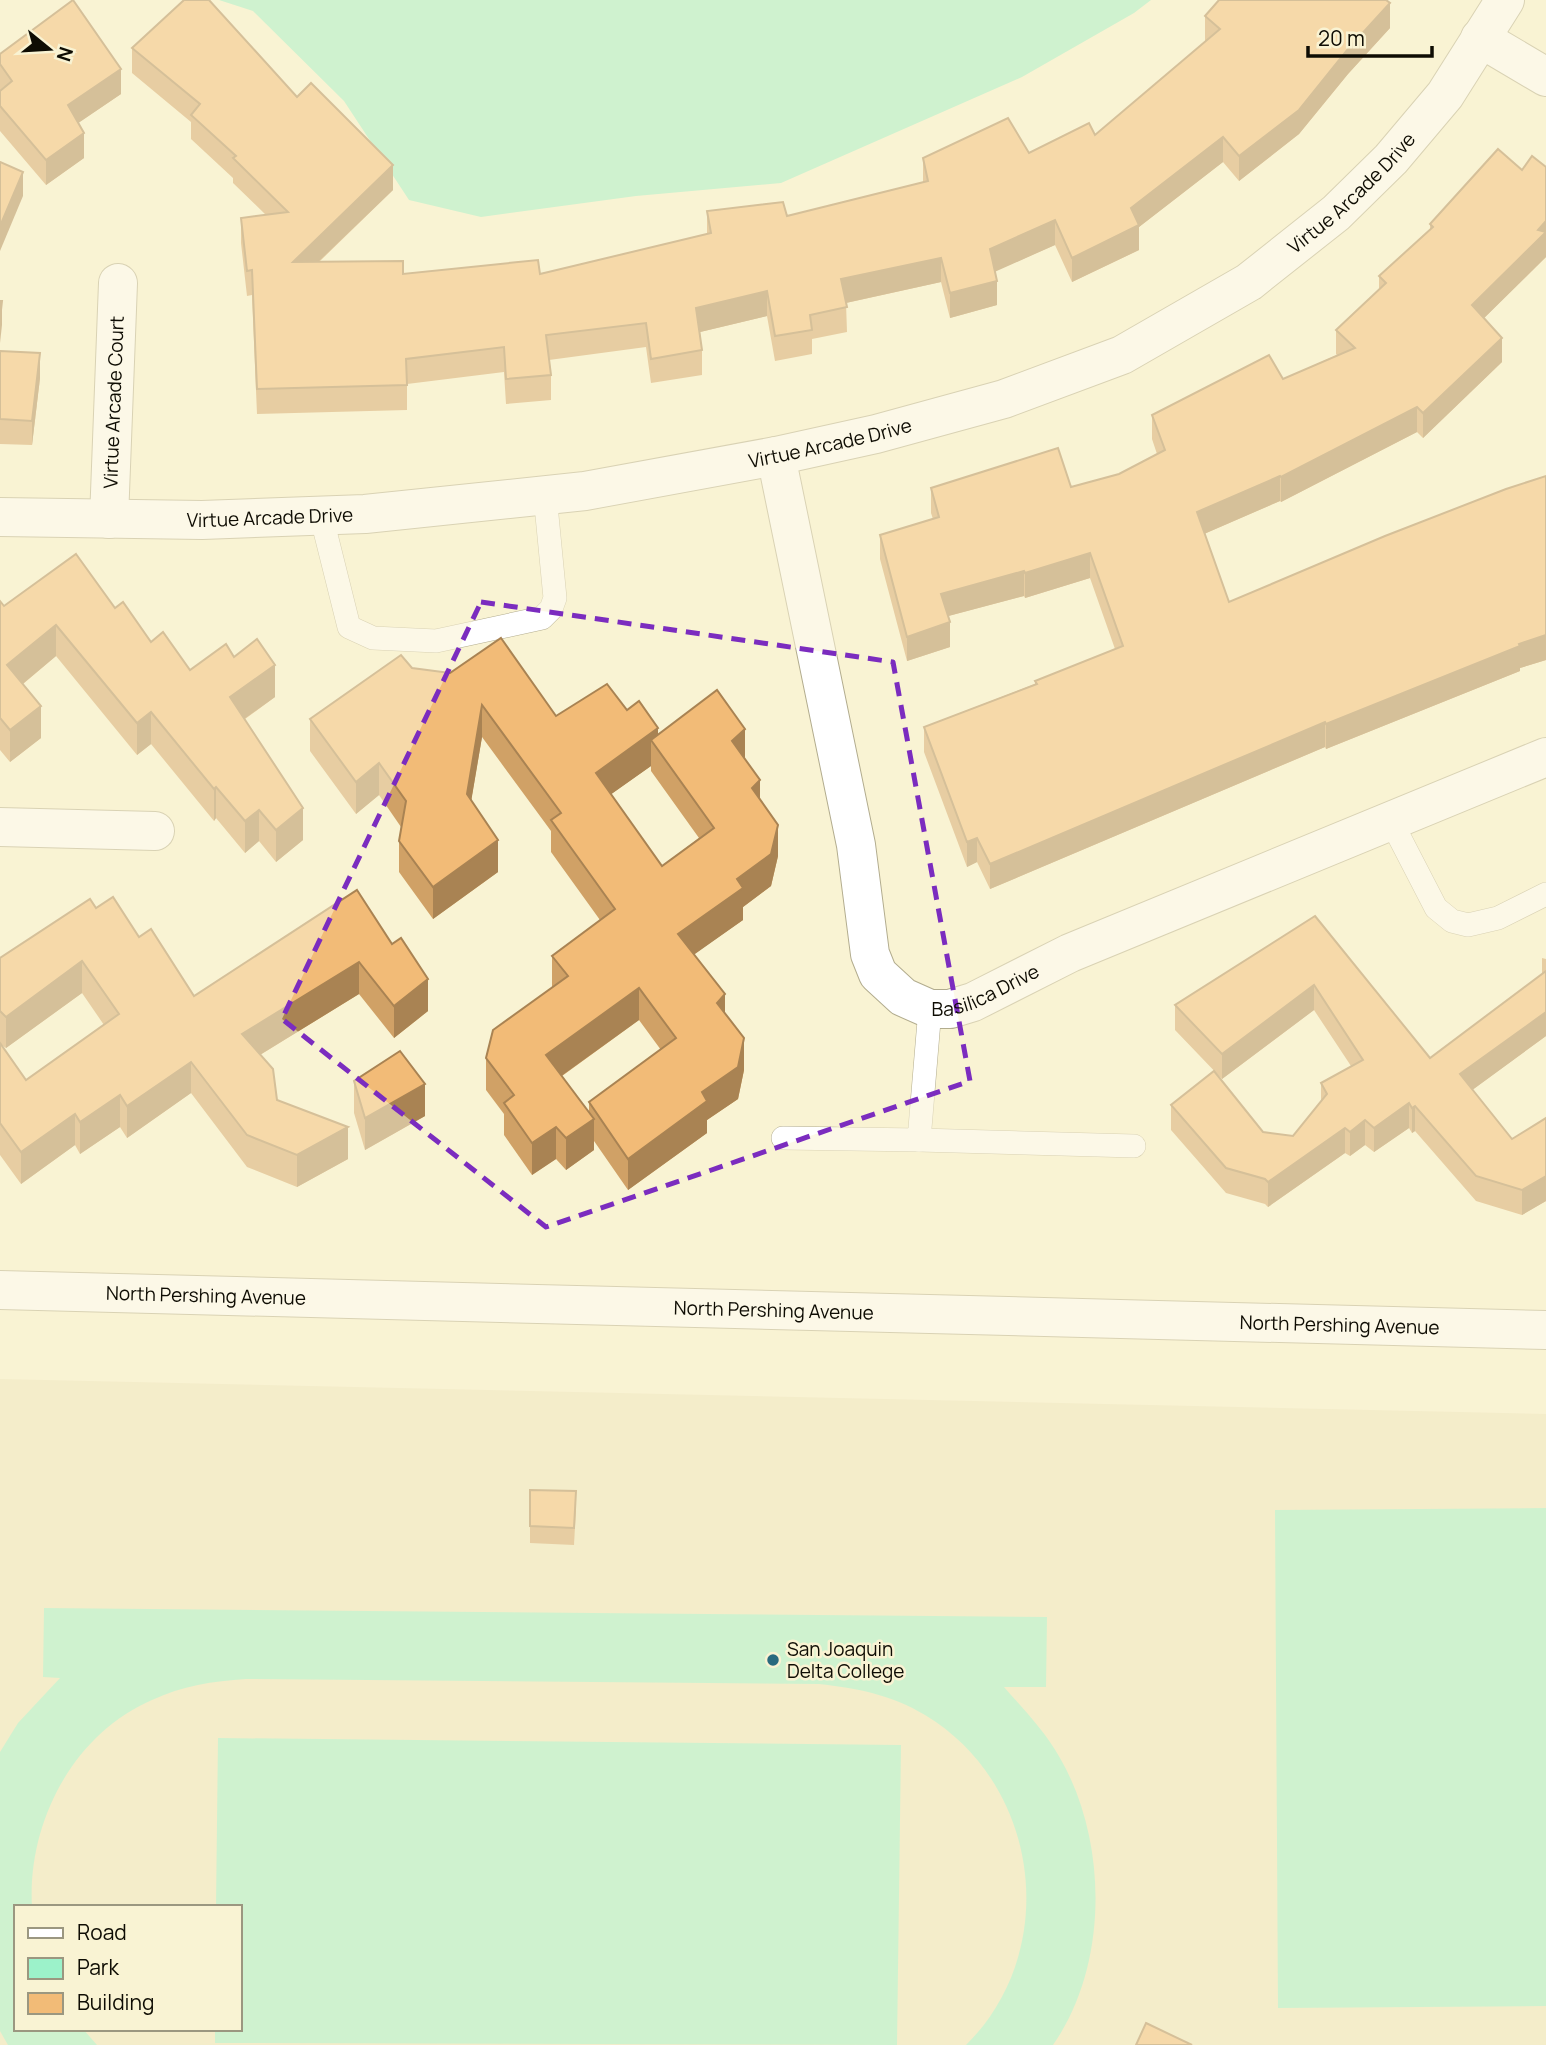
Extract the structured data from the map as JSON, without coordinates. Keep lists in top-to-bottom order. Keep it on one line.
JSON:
{"streets":{"street":["Virtue Arcade Drive","Virtue Arcade Court","Basilica Drive","North Pershing Avenue"]},"crossings":[["Virtue Arcade Drive","Virtue Arcade Court"],["Virtue Arcade Drive","Basilica Drive"]],"places":["San Joaquin Delta College"],"legend":["Road","Park","Building"],"scale_bar":"20 m","north":"right"}
